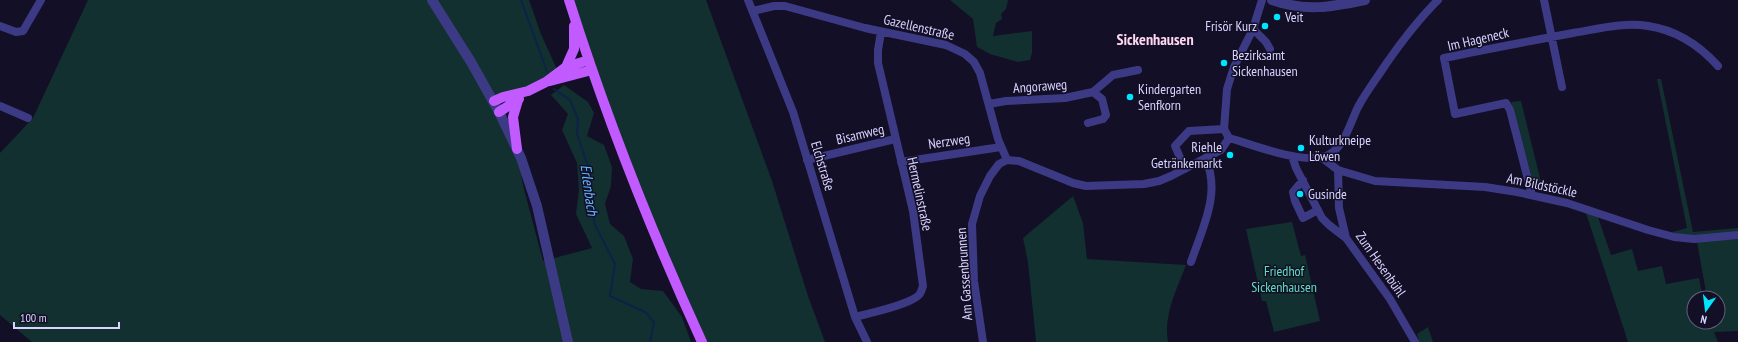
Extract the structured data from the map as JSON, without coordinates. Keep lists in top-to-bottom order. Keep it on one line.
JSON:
{"streets":{"street":["Gazellenstraße","Im Hageneck","Angoraweg","Bisamweg","Nerzweg","Elchstraße","Am Bildstöckle","Hermelinstraße","Zum Hesenbühl","Am Gassenbrunnen"]},"crossings":[["Gazellenstraße","Angoraweg"],["Gazellenstraße","Nerzweg"],["Gazellenstraße","Elchstraße"],["Gazellenstraße","Hermelinstraße"],["Gazellenstraße","Am Gassenbrunnen"],["Im Hageneck","Am Bildstöckle"],["Bisamweg","Elchstraße"],["Bisamweg","Hermelinstraße"],["Nerzweg","Hermelinstraße"],["Elchstraße","Hermelinstraße"],["Am Bildstöckle","Zum Hesenbühl"]],"districts":["Sickenhausen"],"water":["Erlenbach"],"parks":["Friedhof Sickenhausen"],"places":["Veit","Frisör Kurz","Bezirksamt Sickenhausen","Kindergarten Senfkorn","Kulturkneipe Löwen","Riehle Getränkemarkt","Gusinde"],"scale_bar":"100 m","north":"bottom"}
